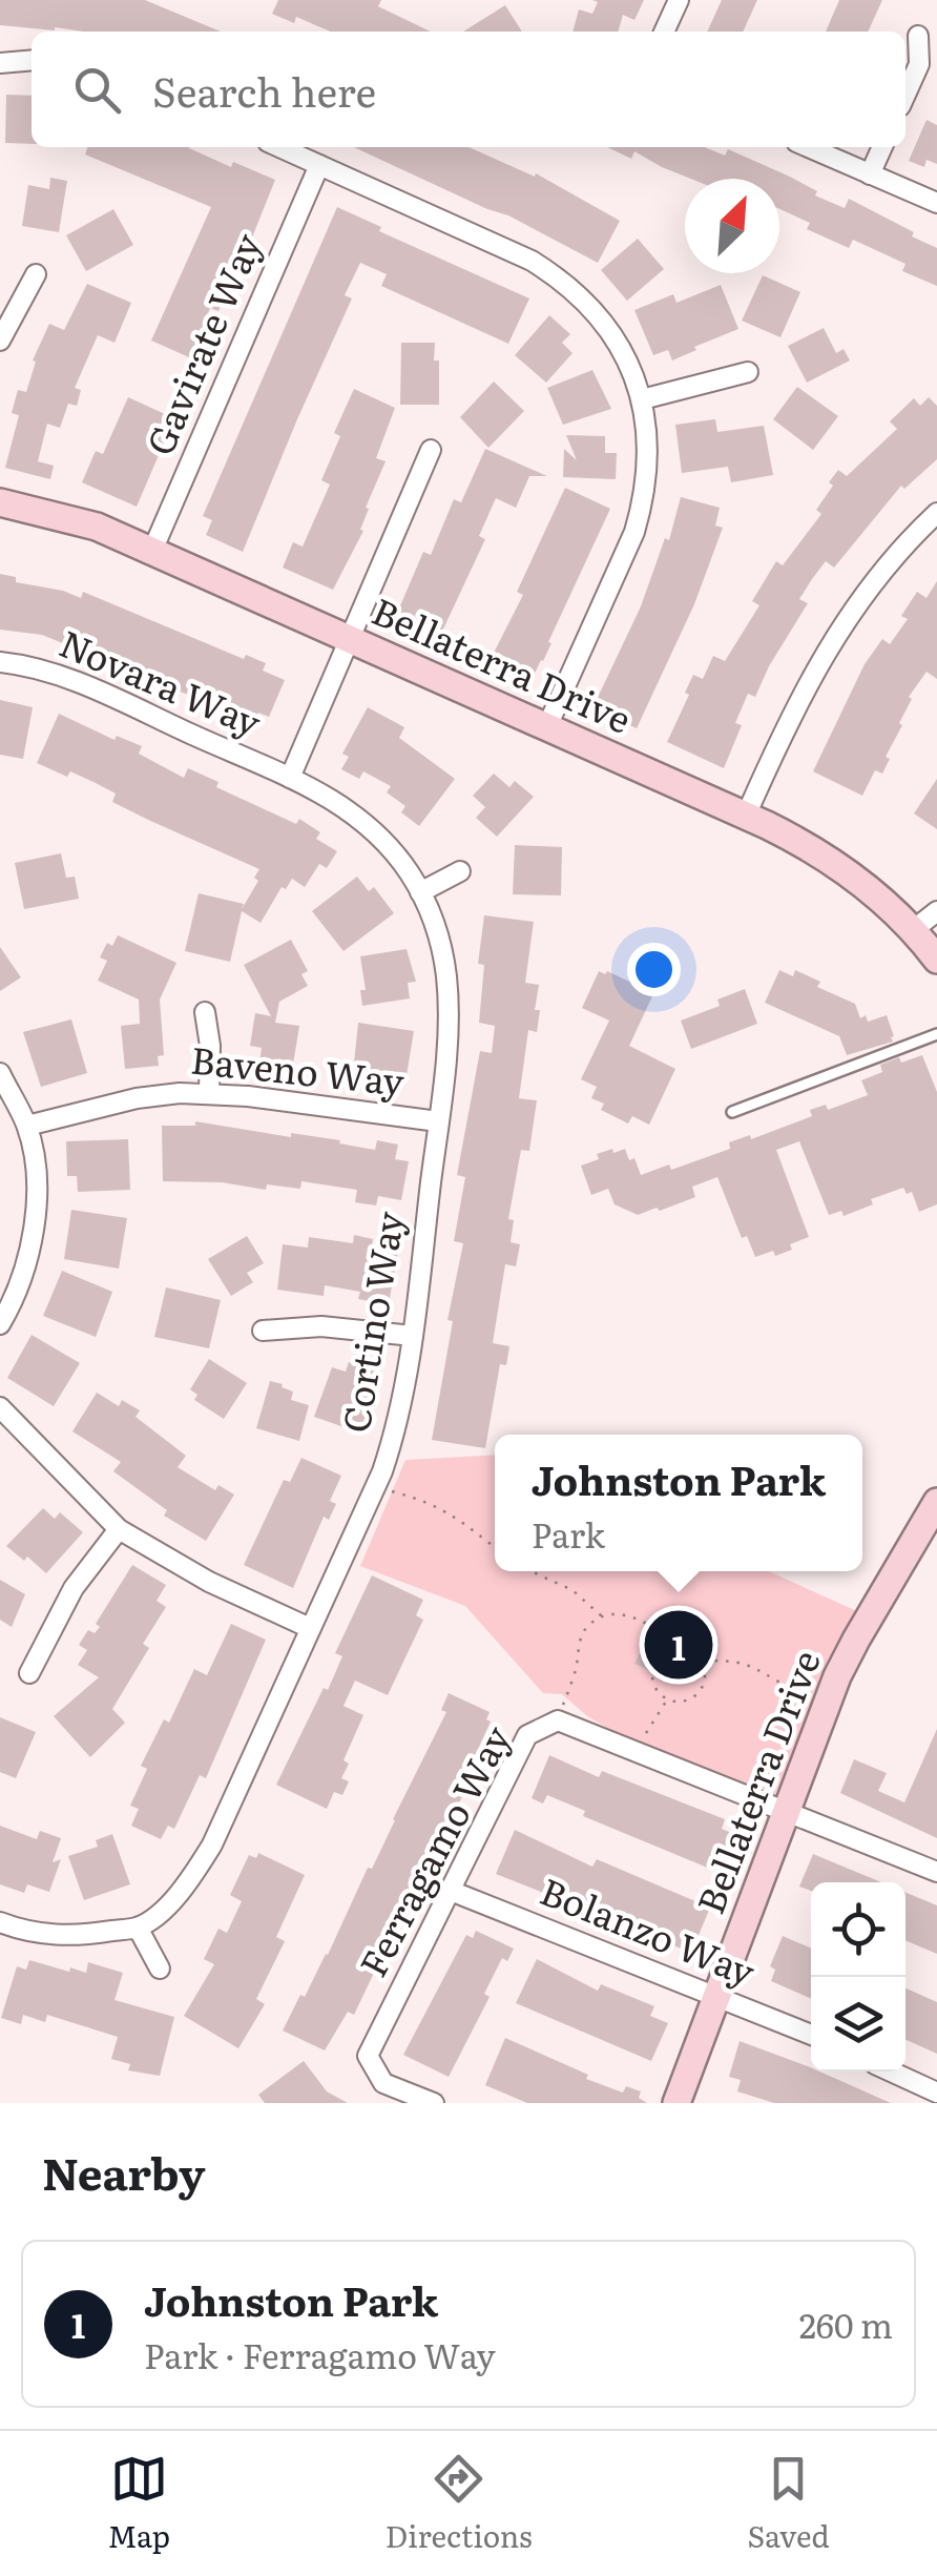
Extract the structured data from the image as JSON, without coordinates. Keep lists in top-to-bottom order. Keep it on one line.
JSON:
{"streets":{"street":["Gavirate Way","Bellaterra Drive","Novara Way","Baveno Way","Cortino Way","Ferragamo Way","Bolanzo Way"]},"crossings":[["Gavirate Way","Bellaterra Drive"],["Bellaterra Drive","Ferragamo Way"],["Bellaterra Drive","Bolanzo Way"],["Novara Way","Cortino Way"],["Baveno Way","Cortino Way"],["Ferragamo Way","Bolanzo Way"]],"north":"top right","page":{"search":"Search here","popup":["Johnston Park","Park"],"pins":"1","heading":"Nearby","list":[{"mark":"1","name":"Johnston Park","note":"Park · Ferragamo Way","value":"260 m"}],"nav":["Map","Directions","Saved"]}}
